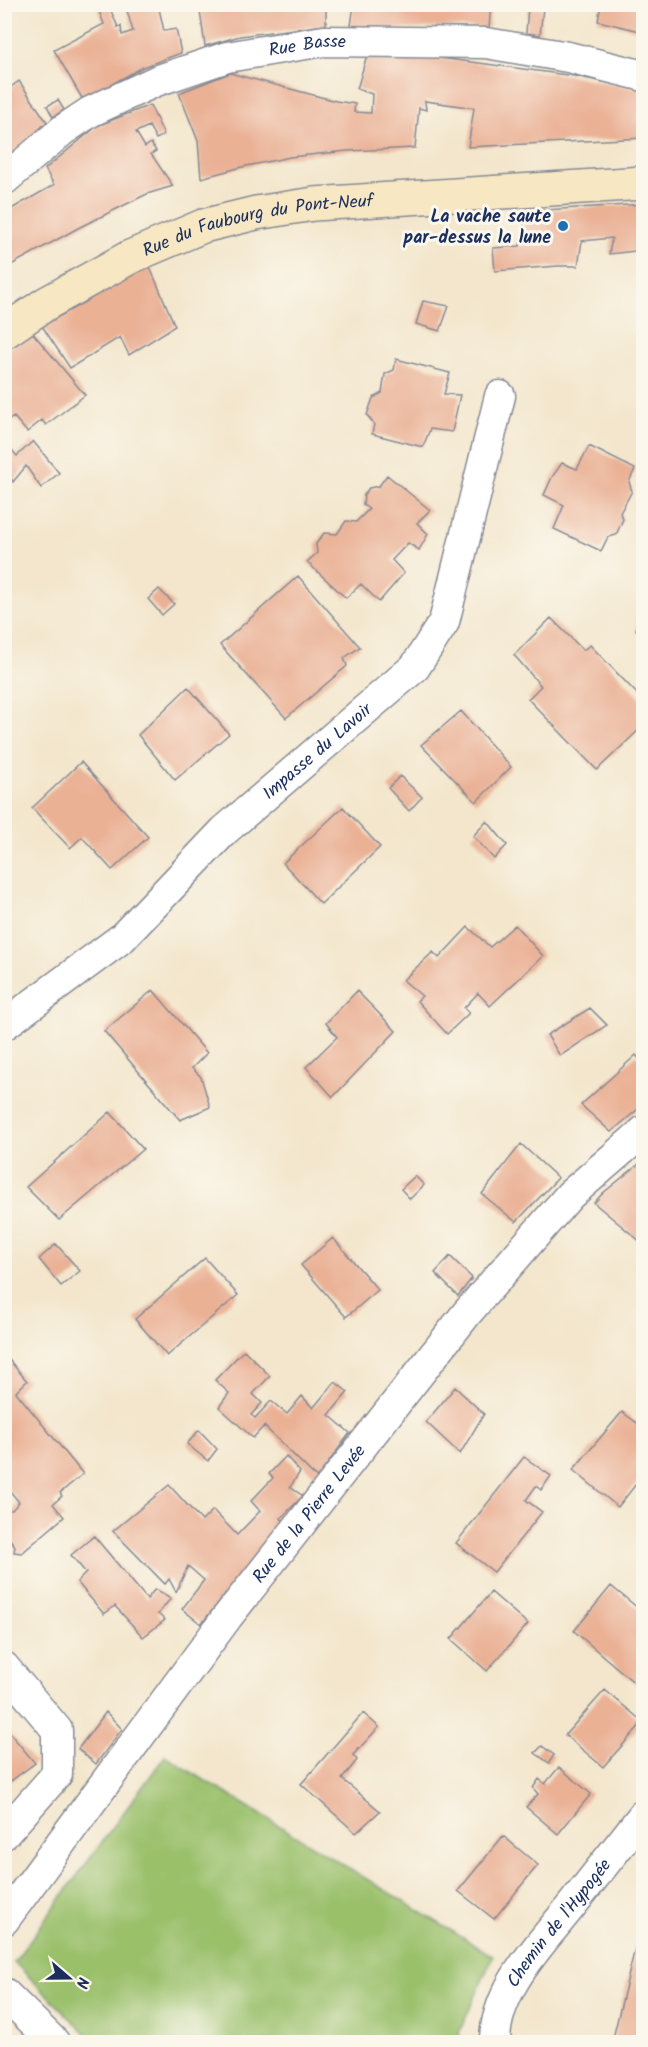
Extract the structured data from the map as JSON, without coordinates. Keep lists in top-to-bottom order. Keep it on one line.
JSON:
{"streets":{"main road":["Rue du Faubourg du Pont-Neuf"],"street":["Rue Basse","Impasse du Lavoir","Rue de la Pierre Levée","Chemin de l'Hypogée"]},"places":["La vache saute par-dessus la lune"],"north":"right"}
